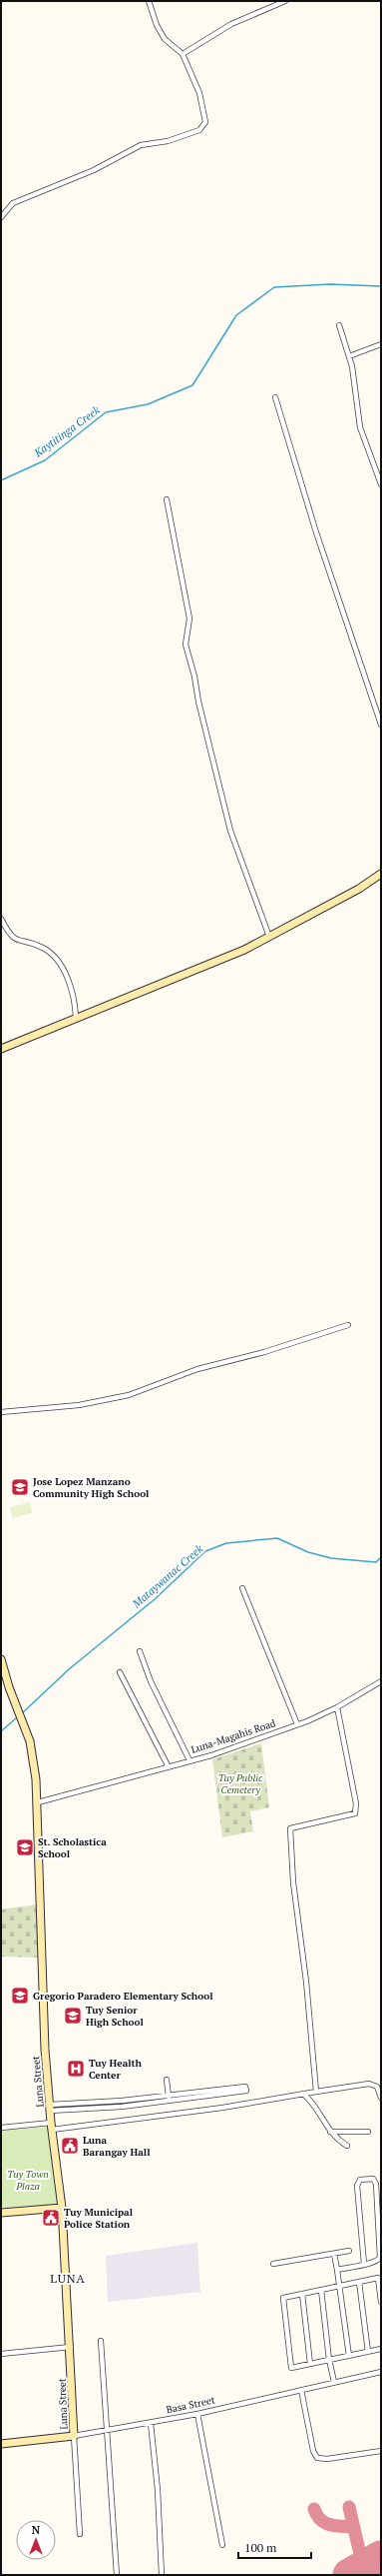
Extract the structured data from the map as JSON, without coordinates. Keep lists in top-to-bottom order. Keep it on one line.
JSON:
{"streets":{"street":["Luna-Magahis Road","Luna Street","Basa Street"]},"crossings":[["Luna-Magahis Road","Luna Street"],["Luna Street","Basa Street"]],"districts":["LUNA"],"water":["Kaytitinga Creek","Mataywanac Creek"],"parks":["Tuy Public Cemetery","Tuy Town Plaza"],"places":{"school or university":["Jose Lopez Manzano Community High School","St. Scholastica School","Gregorio Paradero Elementary School","Tuy Senior High School"],"hospital":["Tuy Health Center"],"public building":["Luna Barangay Hall","Tuy Municipal Police Station"]},"scale_bar":"100 m","north":"top"}
